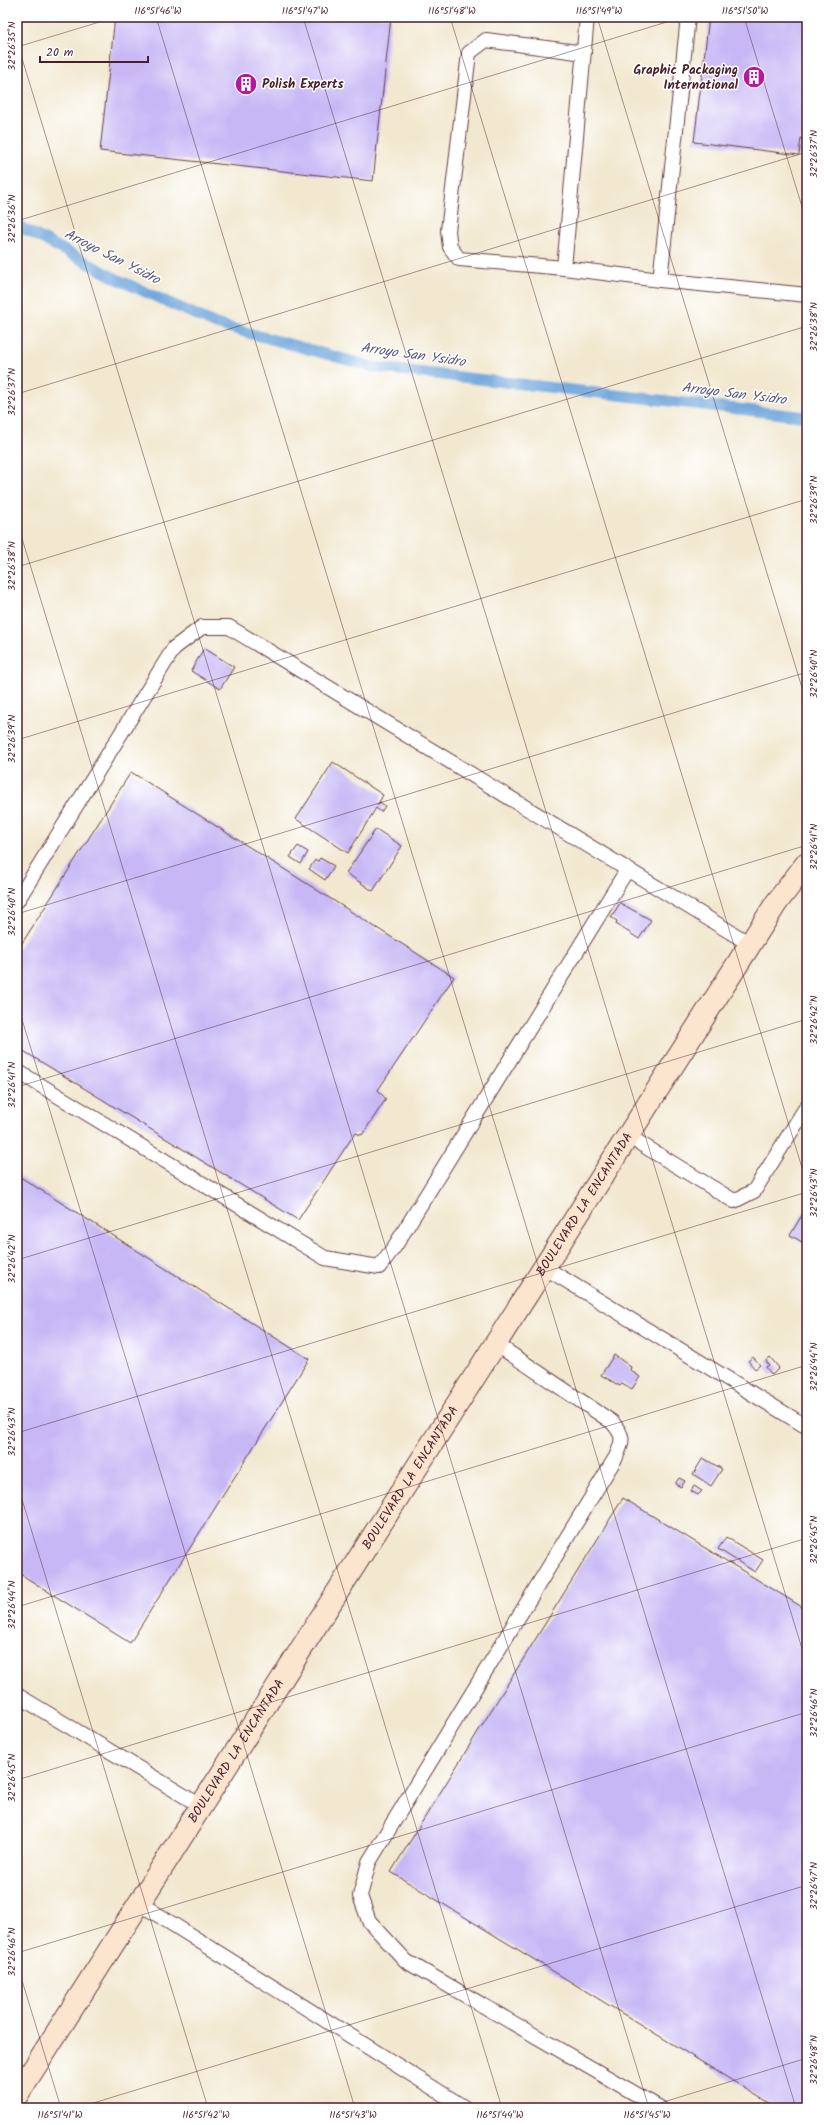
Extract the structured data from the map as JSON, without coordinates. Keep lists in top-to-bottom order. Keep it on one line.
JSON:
{"streets":{"main road":["BOULEVARD LA ENCANTADA"]},"water":["Arroyo San Ysidro"],"places":{"building":["Graphic Packaging International","Polish Experts"]},"scale_bar":"20 m","coordinates":["116°51'46\"W","116°51'47\"W","116°51'48\"W","116°51'49\"W","116°51'50\"W","32°26'35\"N","32°26'37\"N","32°26'36\"N","32°26'38\"N","32°26'39\"N","32°26'40\"N","32°26'41\"N","32°26'42\"N","32°26'43\"N","32°26'44\"N","32°26'45\"N","32°26'46\"N","32°26'47\"N","32°26'48\"N","116°51'41\"W","116°51'42\"W","116°51'43\"W","116°51'44\"W","116°51'45\"W"]}
